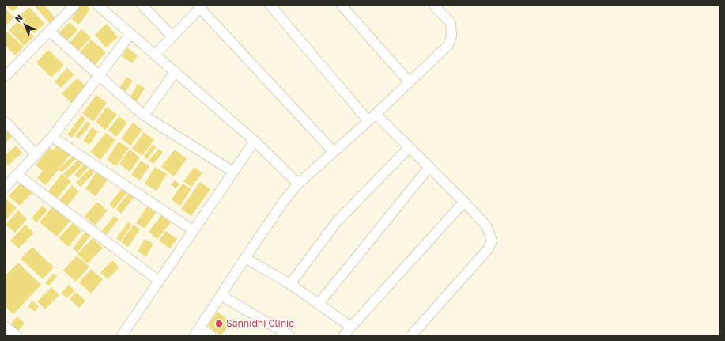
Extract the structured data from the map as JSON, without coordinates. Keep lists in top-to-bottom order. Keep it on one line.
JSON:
{"places":["Sannidhi Clinic"],"north":"top left"}
